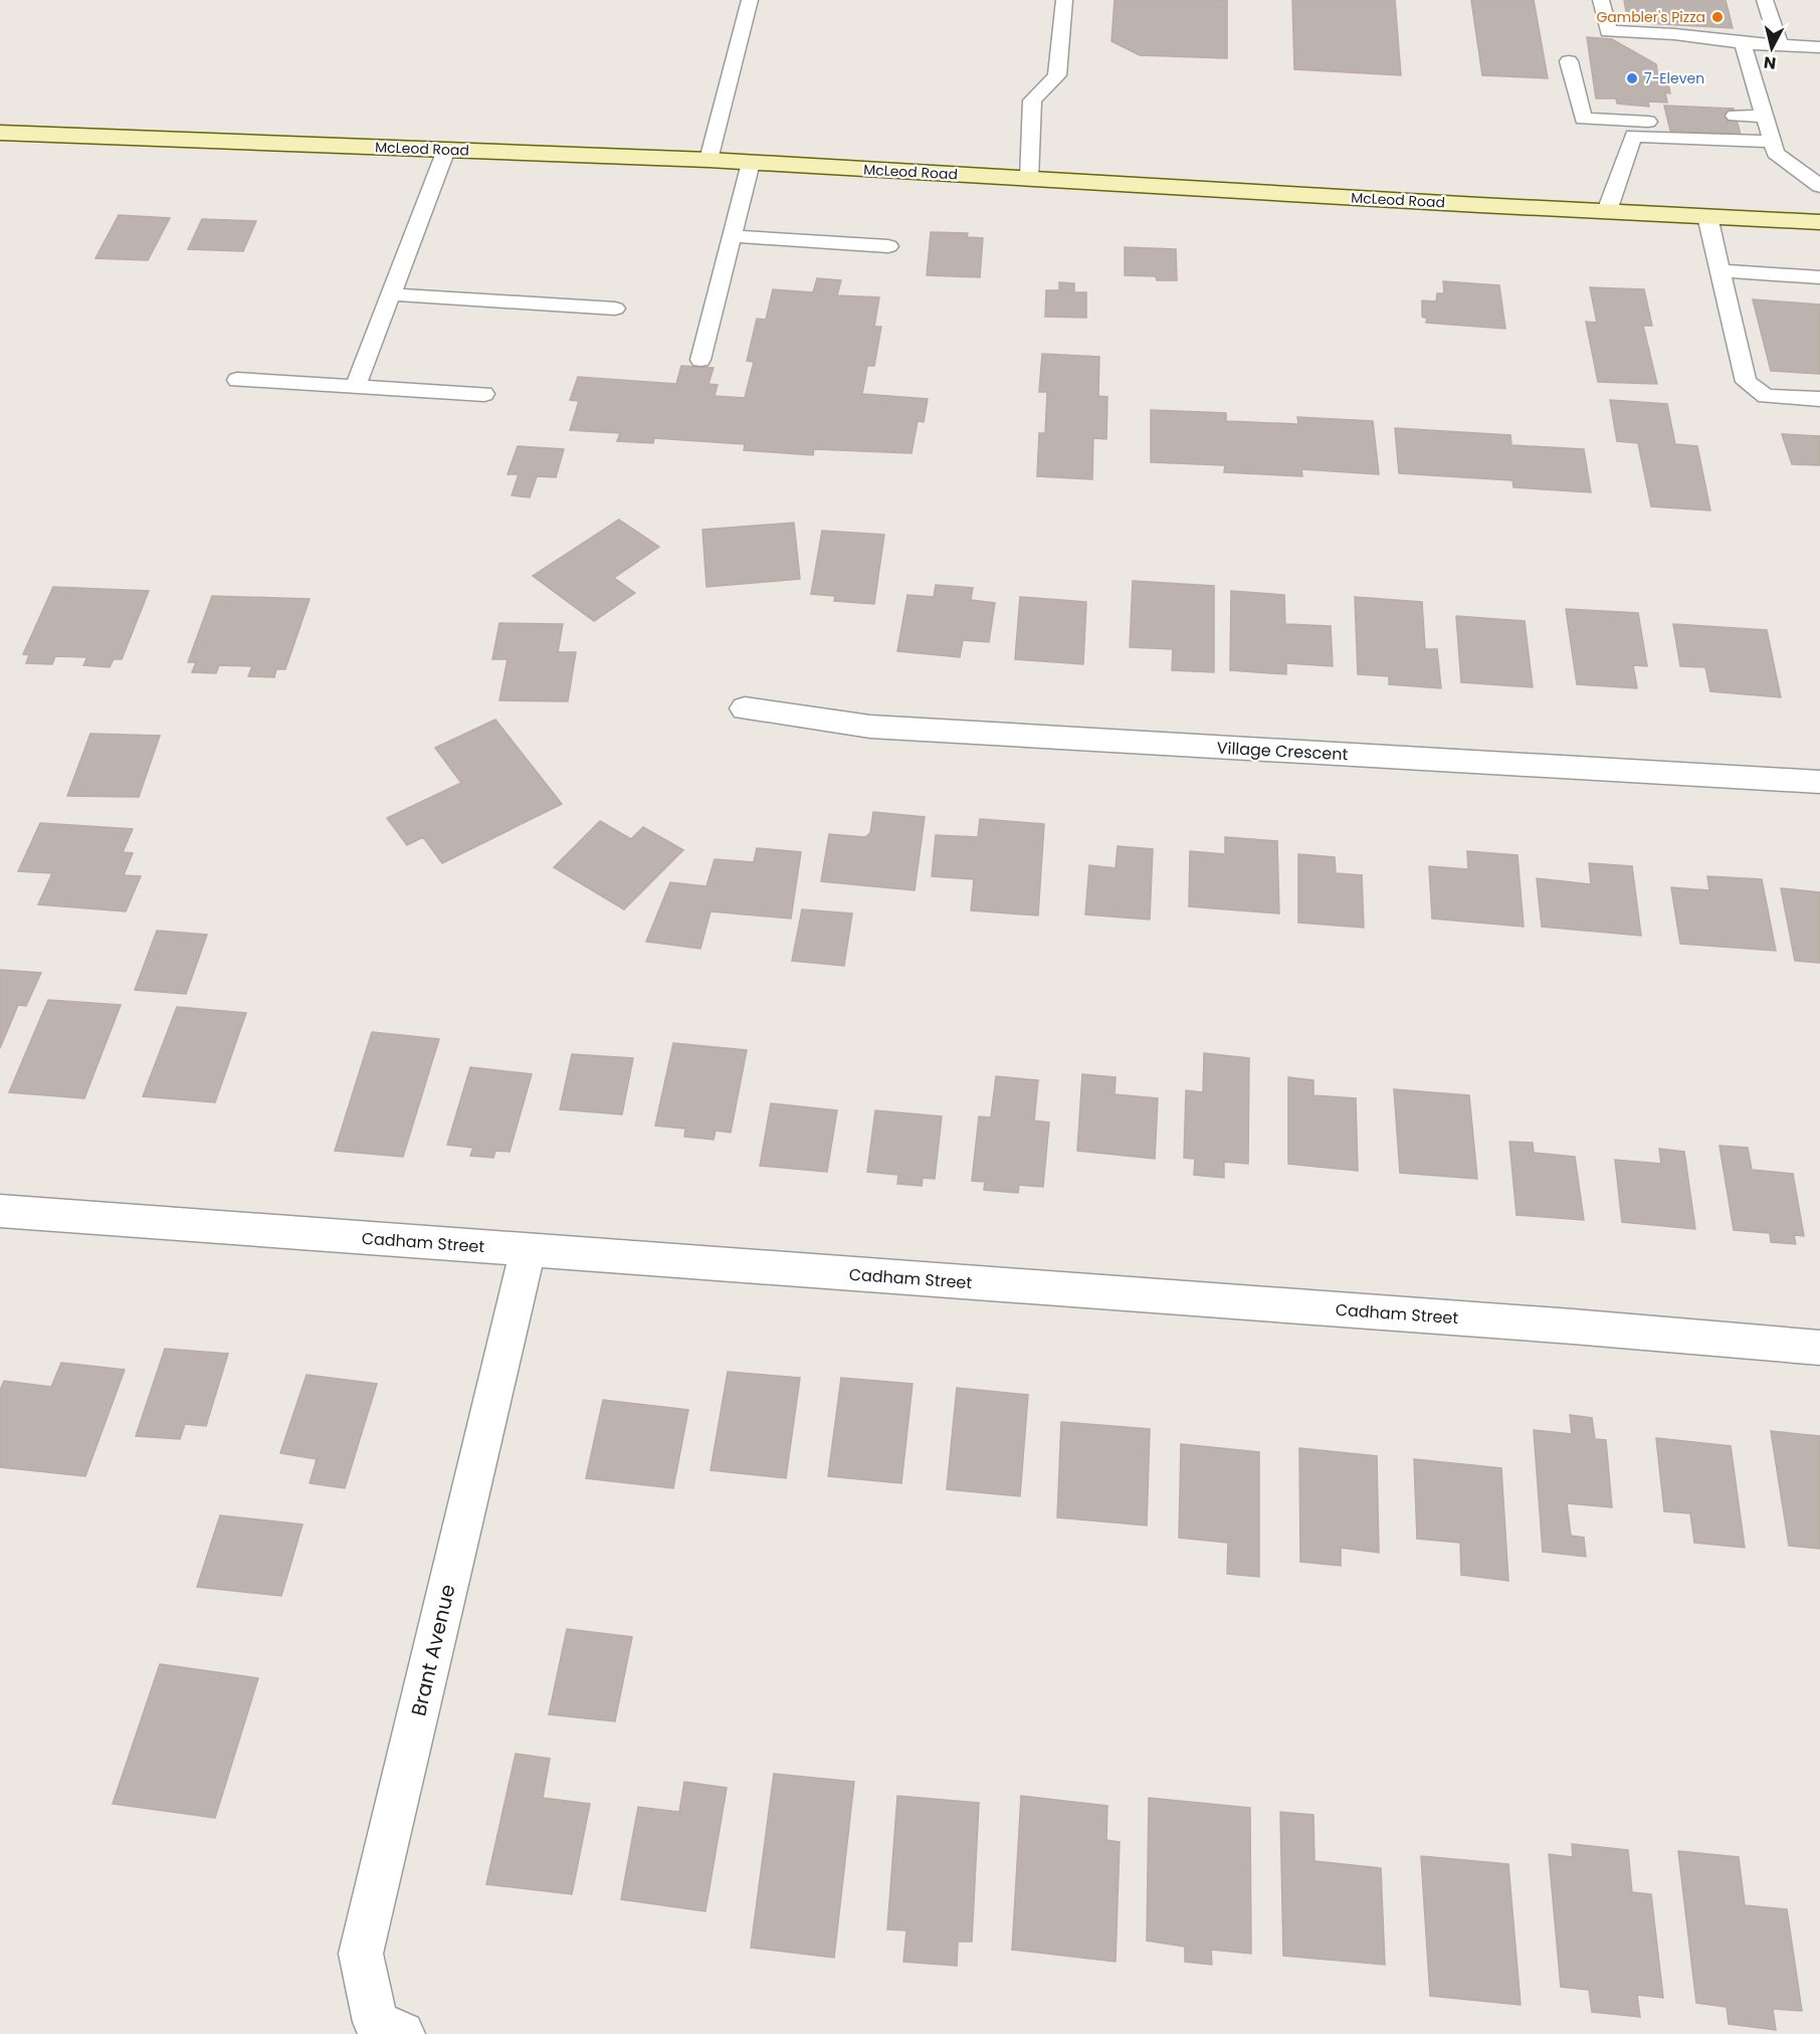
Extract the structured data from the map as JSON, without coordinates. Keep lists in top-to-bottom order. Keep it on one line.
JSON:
{"streets":{"main road":["McLeod Road"],"street":["Village Crescent","Cadham Street","Brant Avenue"]},"crossings":[["Cadham Street","Brant Avenue"]],"places":["Gambler's Pizza","7-Eleven"],"north":"bottom"}
